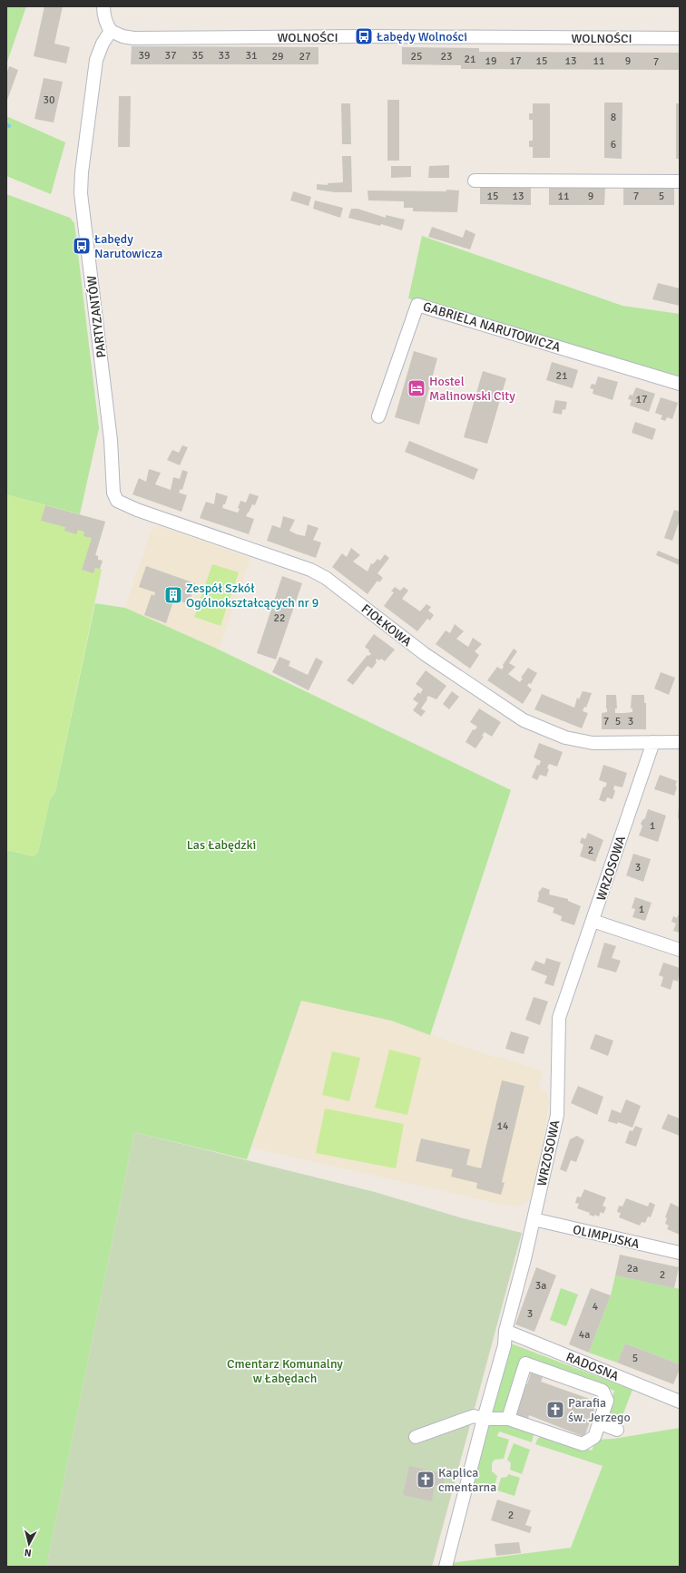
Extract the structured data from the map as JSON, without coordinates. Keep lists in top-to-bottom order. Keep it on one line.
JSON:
{"streets":{"street":["WOLNOŚCI","PARTYZANTÓW","GABRIELA NARUTOWICZA","FIOŁKOWA","WRZOSOWA","OLIMPIJSKA","RADOSNA"]},"crossings":[["WOLNOŚCI","PARTYZANTÓW"],["PARTYZANTÓW","FIOŁKOWA"],["FIOŁKOWA","WRZOSOWA"],["WRZOSOWA","OLIMPIJSKA"],["WRZOSOWA","RADOSNA"]],"parks":["Las Łabędzki","Cmentarz Komunalny w Łabędach"],"places":{"bus stop":["Łabędy Wolności","Łabędy Narutowicza"],"hotel":["Hostel Malinowski City"],"building":["Zespół Szkół Ogólnokształcących nr 9"],"church":["Parafia św. Jerzego","Kaplica cmentarna"]},"house_numbers":["39","37","35","33","31","29","27","25","23","21","19","17","15","13","11","9","7","30","8","6","15","13","11","9","7","5","21","17","22","7","5","3","1","2","3","1","14","2a","2","3a","4","3","4a","5","2"],"north":"bottom"}
